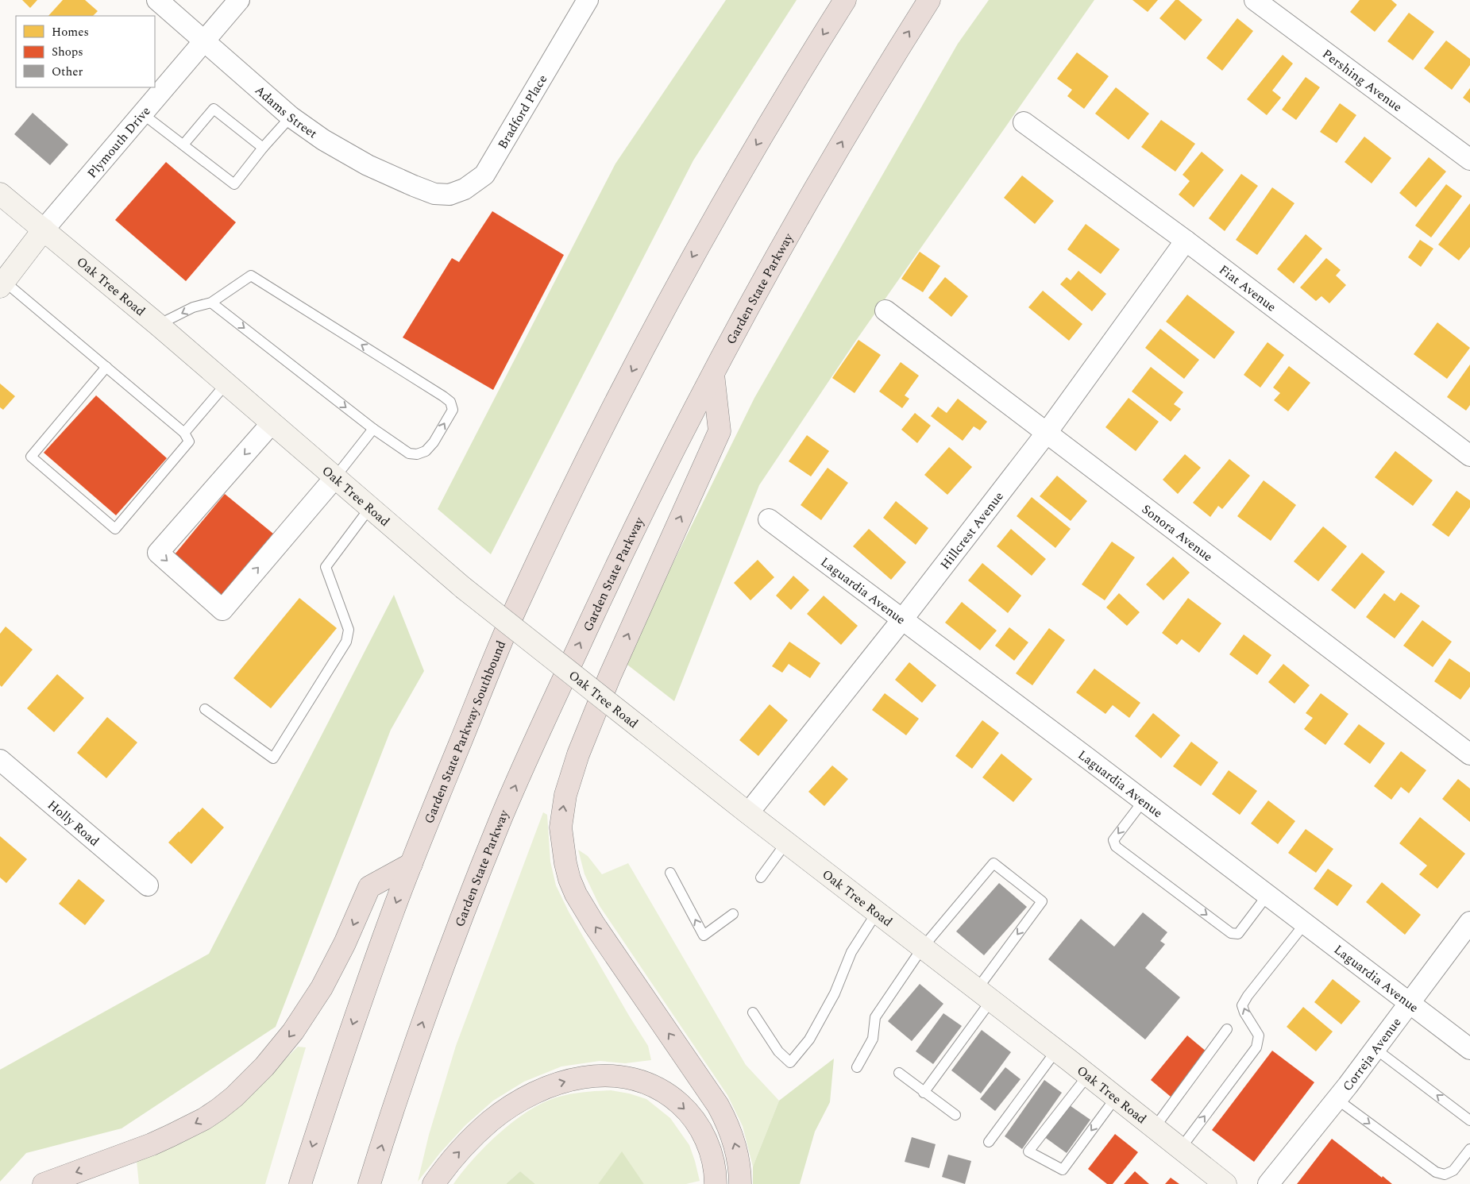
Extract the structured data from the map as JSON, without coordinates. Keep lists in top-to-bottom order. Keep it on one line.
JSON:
{"streets":{"highway":["Garden State Parkway","Garden State Parkway Southbound"],"street":["Pershing Avenue","Adams Street","Bradford Place","Plymouth Drive","Oak Tree Road","Fiat Avenue","Hillcrest Avenue","Sonora Avenue","Laguardia Avenue","Holly Road","Correja Avenue"]},"crossings":[["Adams Street","Bradford Place"],["Adams Street","Plymouth Drive"],["Plymouth Drive","Oak Tree Road"],["Oak Tree Road","Hillcrest Avenue"],["Fiat Avenue","Hillcrest Avenue"],["Hillcrest Avenue","Sonora Avenue"],["Hillcrest Avenue","Laguardia Avenue"],["Laguardia Avenue","Correja Avenue"]],"one_way":["Garden State Parkway","Garden State Parkway Southbound"],"legend":["Homes","Shops","Other"]}
